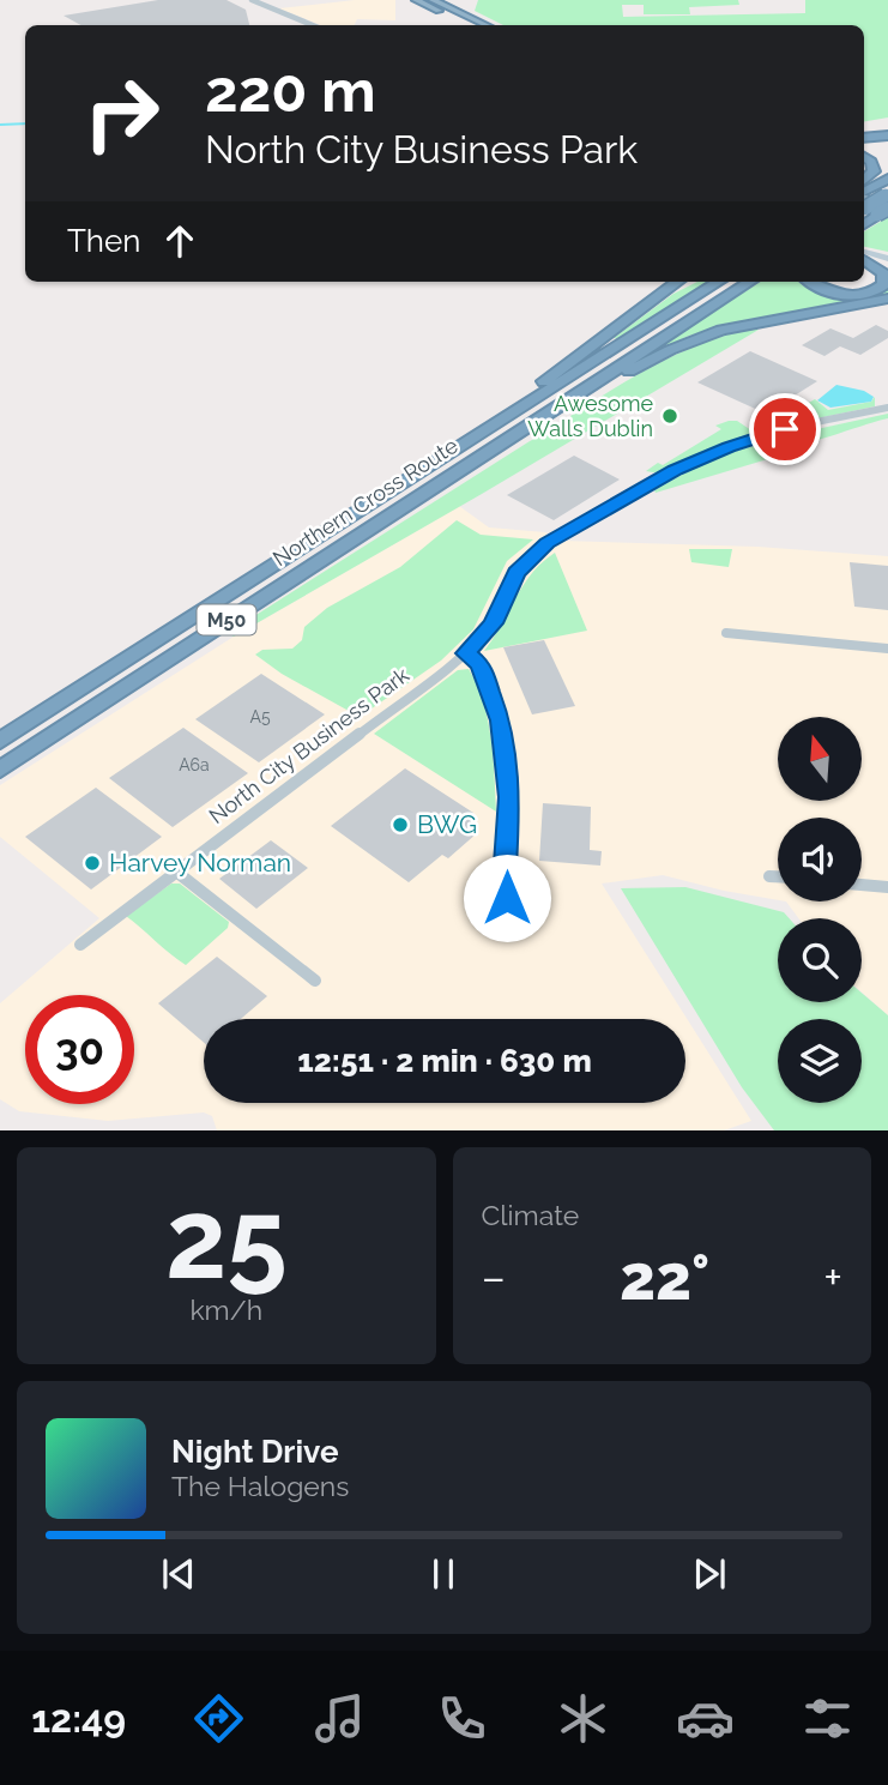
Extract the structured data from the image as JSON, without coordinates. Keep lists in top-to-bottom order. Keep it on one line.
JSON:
{"streets":{"highway":["Northern Cross Route","M50"],"street":["North City Business Park"]},"crossings":[["Northern Cross Route","M50"]],"places":["Awesome Walls Dublin","BWG","Harvey Norman"],"house_numbers":["A5","A6a"],"north":"top","page":{"turn":["220 m","North City Business Park"],"then":"Then","limit":"30","trip":"12:51 · 2 min · 630 m","tile":[["25","km/h"],"Climate"],"heat":["−","22°","+"],"song":["Night Drive","The Halogens"],"tabs":"12:49"}}
